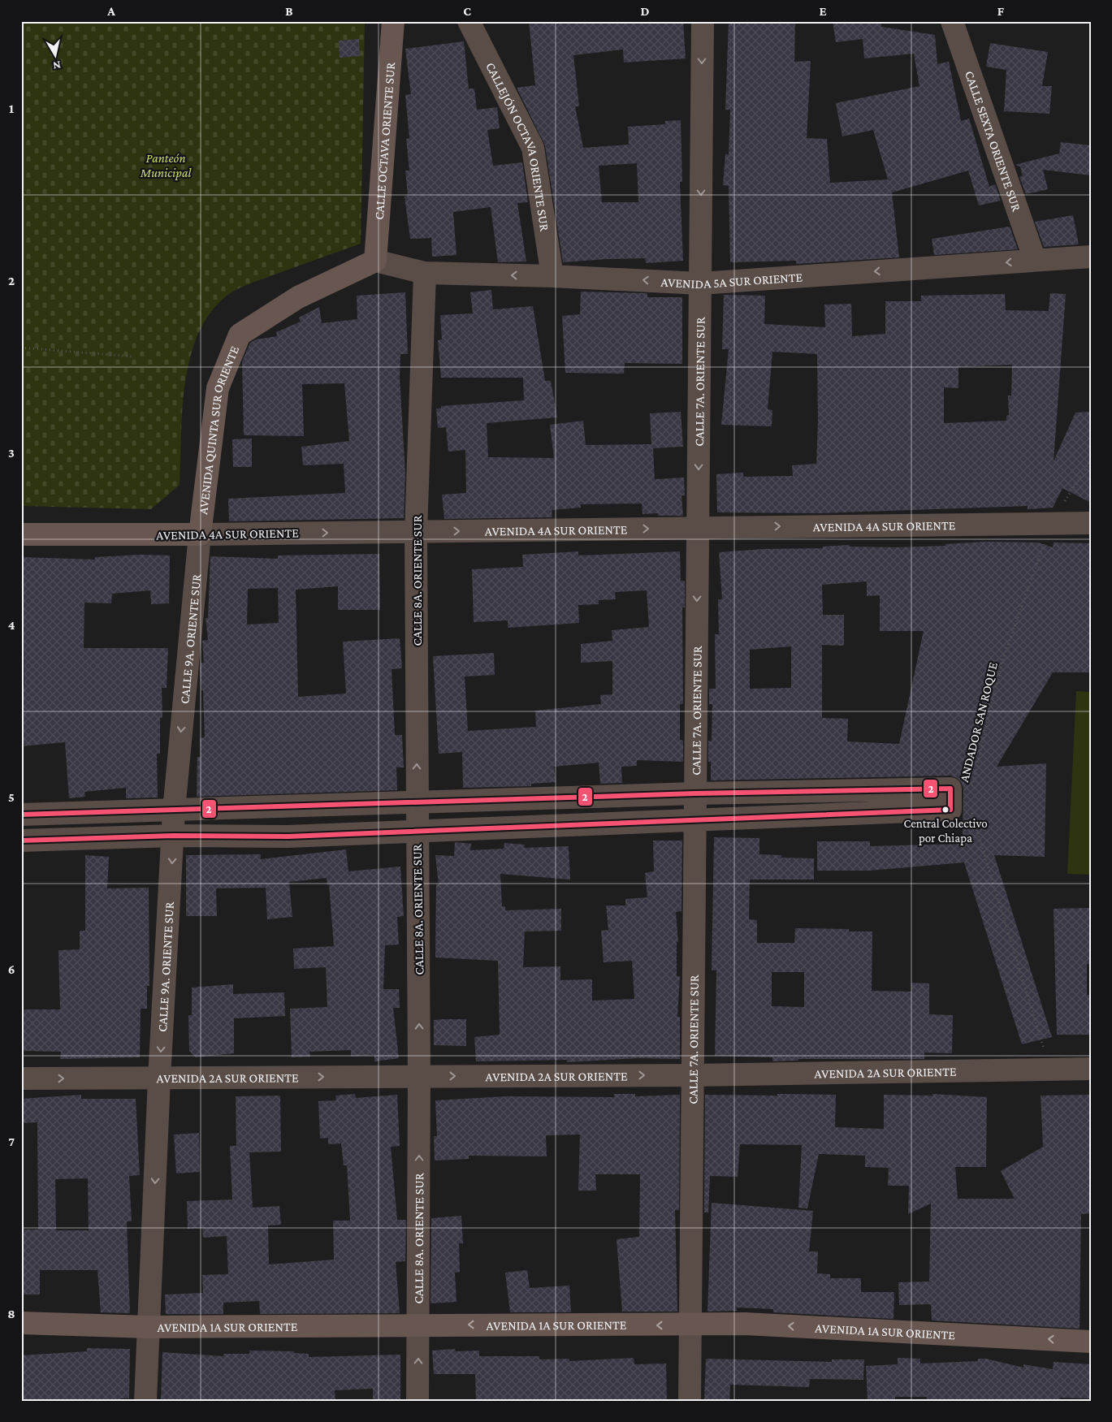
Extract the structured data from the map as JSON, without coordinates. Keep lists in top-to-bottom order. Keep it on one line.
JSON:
{"streets":{"street":["CALLE SEXTA ORIENTE SUR","CALLE OCTAVA ORIENTE SUR","CALLEJÓN OCTAVA ORIENTE SUR","AVENIDA 5A SUR ORIENTE","CALLE 7A. ORIENTE SUR","AVENIDA QUINTA SUR ORIENTE","AVENIDA 4A SUR ORIENTE","CALLE 8A. ORIENTE SUR","CALLE 9A. ORIENTE SUR","AVENIDA 2A SUR ORIENTE","AVENIDA 1A SUR ORIENTE"],"path":["ANDADOR SAN ROQUE"]},"crossings":[["CALLE SEXTA ORIENTE SUR","AVENIDA 5A SUR ORIENTE"],["CALLE OCTAVA ORIENTE SUR","AVENIDA 5A SUR ORIENTE"],["CALLE OCTAVA ORIENTE SUR","AVENIDA QUINTA SUR ORIENTE"],["CALLEJÓN OCTAVA ORIENTE SUR","AVENIDA 5A SUR ORIENTE"],["AVENIDA 5A SUR ORIENTE","CALLE 7A. ORIENTE SUR"],["AVENIDA 5A SUR ORIENTE","AVENIDA QUINTA SUR ORIENTE"],["AVENIDA 5A SUR ORIENTE","CALLE 8A. ORIENTE SUR"],["CALLE 7A. ORIENTE SUR","AVENIDA 4A SUR ORIENTE"],["CALLE 7A. ORIENTE SUR","AVENIDA 2A SUR ORIENTE"],["CALLE 7A. ORIENTE SUR","AVENIDA 1A SUR ORIENTE"],["AVENIDA QUINTA SUR ORIENTE","AVENIDA 4A SUR ORIENTE"],["AVENIDA QUINTA SUR ORIENTE","CALLE 9A. ORIENTE SUR"],["AVENIDA 4A SUR ORIENTE","CALLE 8A. ORIENTE SUR"],["AVENIDA 4A SUR ORIENTE","CALLE 9A. ORIENTE SUR"],["AVENIDA 4A SUR ORIENTE","ANDADOR SAN ROQUE"],["CALLE 8A. ORIENTE SUR","AVENIDA 2A SUR ORIENTE"],["CALLE 8A. ORIENTE SUR","AVENIDA 1A SUR ORIENTE"],["CALLE 9A. ORIENTE SUR","AVENIDA 2A SUR ORIENTE"],["CALLE 9A. ORIENTE SUR","AVENIDA 1A SUR ORIENTE"]],"one_way":["AVENIDA 5A SUR ORIENTE","CALLE 7A. ORIENTE SUR","AVENIDA 4A SUR ORIENTE","CALLE 8A. ORIENTE SUR","CALLE 9A. ORIENTE SUR","AVENIDA 2A SUR ORIENTE","AVENIDA 1A SUR ORIENTE"],"parks":["Panteón Municipal"],"places":["Central Colectivo por Chiapa"],"lines":["transit line 2"],"north":"bottom","grid":{"columns":["A","B","C","D","E","F"],"rows":["1","2","3","4","5","6","7","8"]}}
